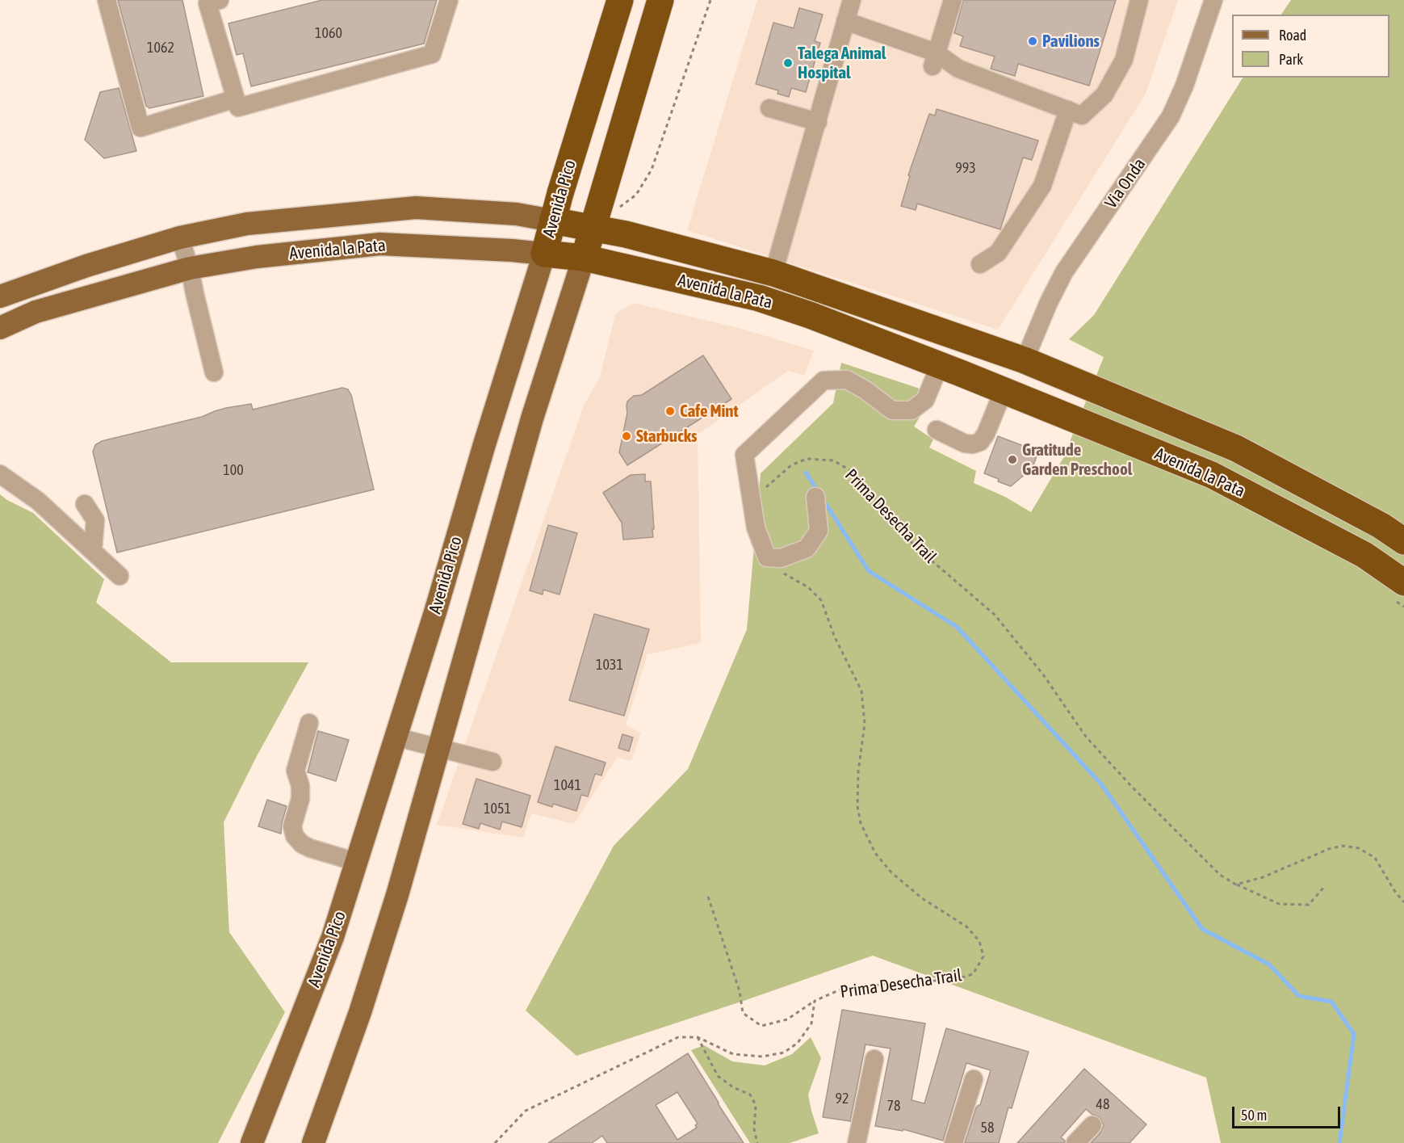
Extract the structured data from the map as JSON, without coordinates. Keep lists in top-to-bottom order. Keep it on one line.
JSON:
{"streets":{"highway":["Avenida Pico","Avenida la Pata"],"street":["Via Onda"],"path":["Prima Desecha Trail"]},"crossings":[["Via Onda","Avenida la Pata"],["Avenida Pico","Avenida la Pata"]],"places":["Pavilions","Talega Animal Hospital","Cafe Mint","Starbucks","Gratitude Garden Preschool"],"house_numbers":["1060","1062","993","100","1031","1041","1051","92","48","78","58"],"legend":["Road","Park"],"scale_bar":"50 m"}
